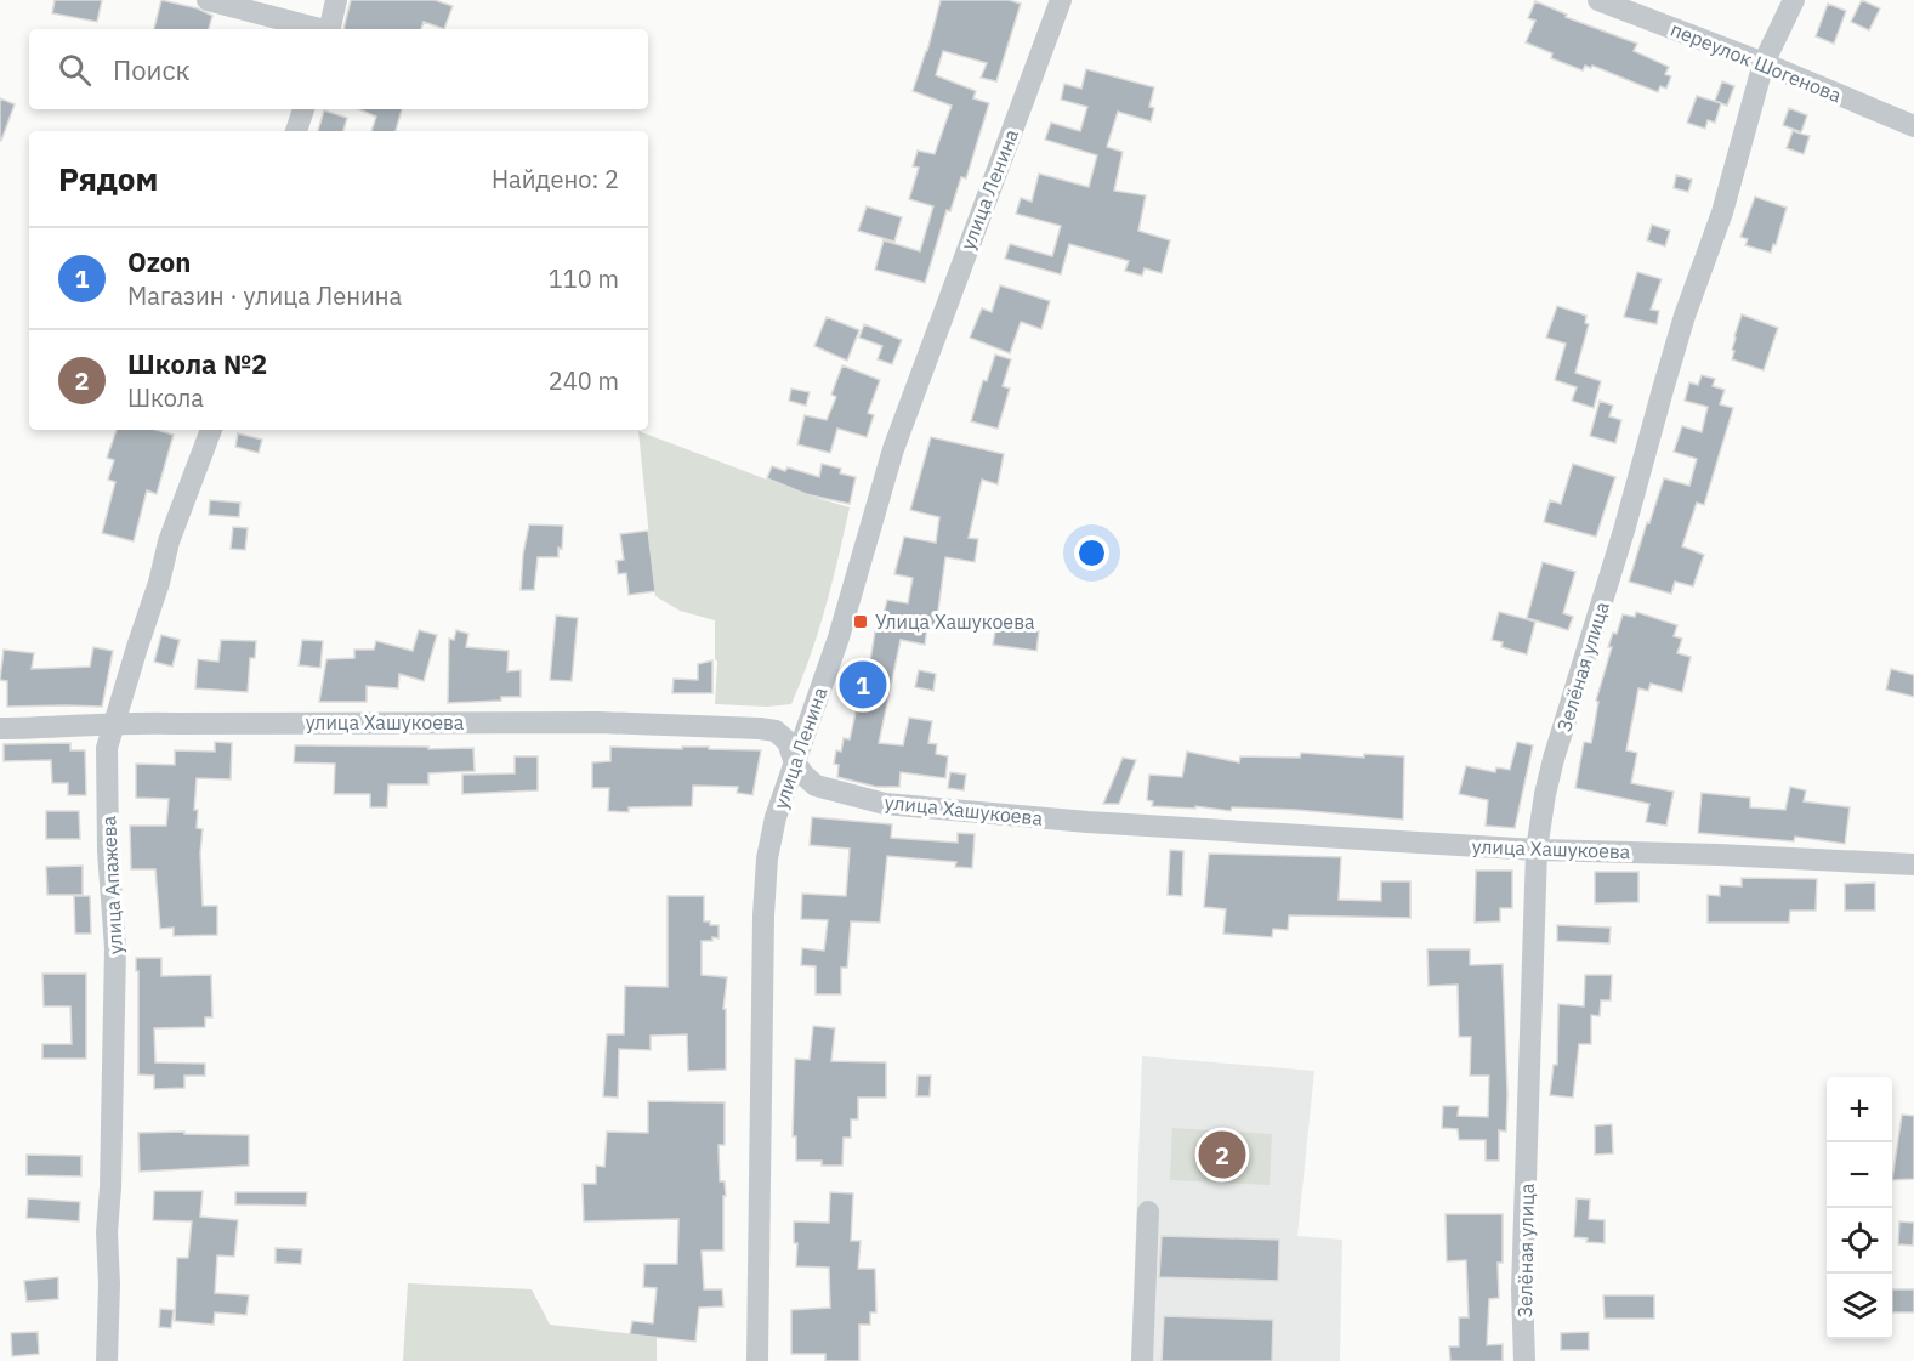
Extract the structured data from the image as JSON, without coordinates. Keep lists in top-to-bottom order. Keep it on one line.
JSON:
{"streets":{"street":["переулок Шогенова","улица Ленина","Зелёная улица","улица Хашукоева","улица Апажева"]},"crossings":[["переулок Шогенова","Зелёная улица"],["улица Ленина","улица Хашукоева"],["Зелёная улица","улица Хашукоева"],["улица Хашукоева","улица Апажева"]],"places":{"transit":["Улица Хашукоева"]},"page":{"search":"Поиск","heading":["Рядом","Найдено: 2"],"list":[{"mark":"1","name":"Ozon","note":"Магазин · улица Ленина","value":"110 m"},{"mark":"2","name":"Школа №2","note":"Школа","value":"240 m"}],"pins":["1","2"],"map_buttons":["+","−"]}}
